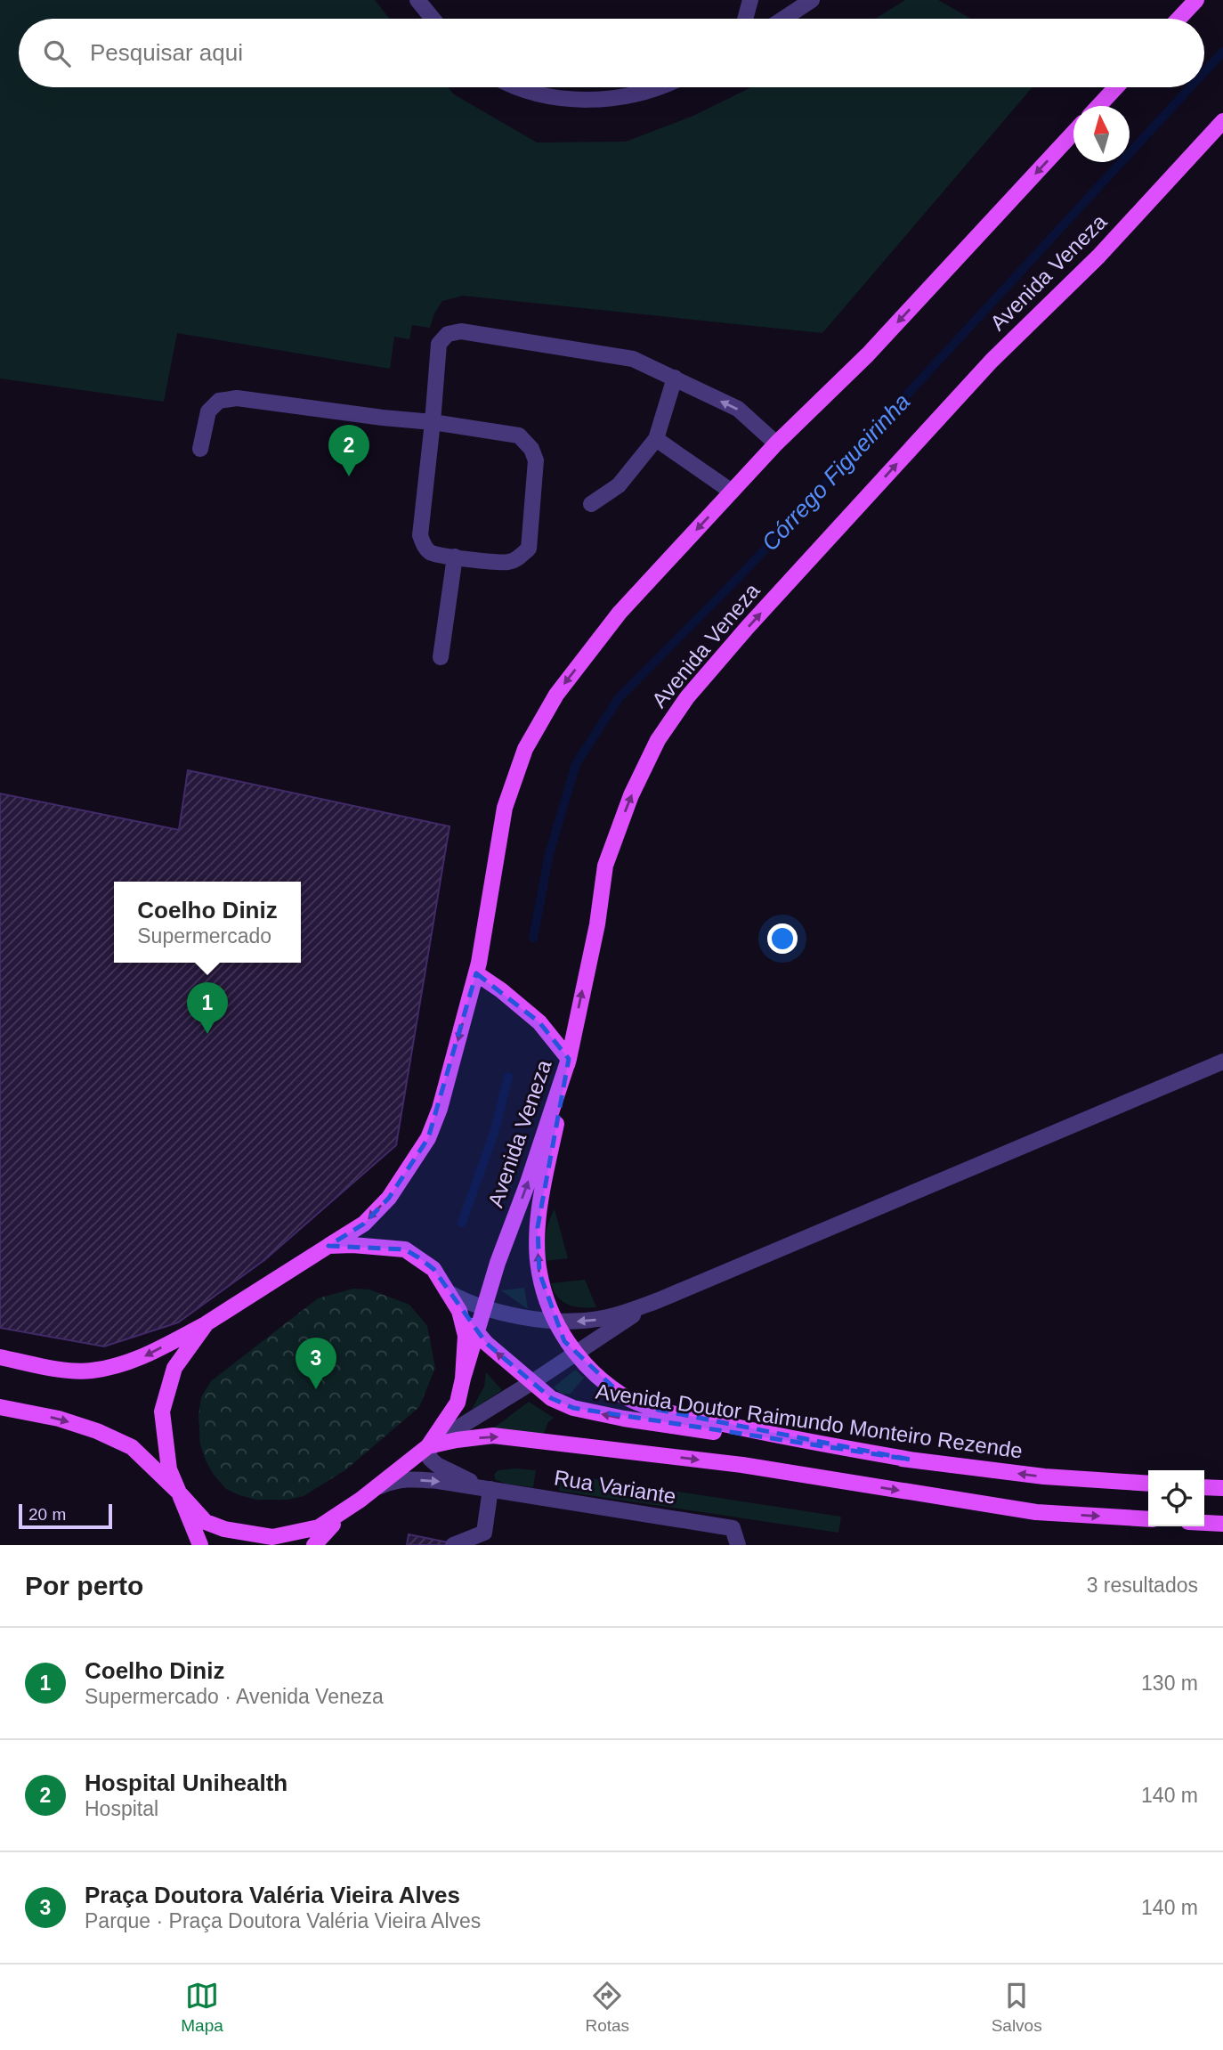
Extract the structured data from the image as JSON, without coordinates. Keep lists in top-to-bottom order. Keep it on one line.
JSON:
{"streets":{"main road":["Avenida Veneza","Avenida Doutor Raimundo Monteiro Rezende"],"street":["Rua Variante"]},"crossings":[["Avenida Veneza","Avenida Doutor Raimundo Monteiro Rezende"]],"water":["Córrego Figueirinha"],"scale_bar":"20 m","north":"top","page":{"search":"Pesquisar aqui","pins":["2","1","3"],"popup":["Coelho Diniz","Supermercado"],"scale":"20 m","heading":["Por perto","3 resultados"],"list":[{"mark":"1","name":"Coelho Diniz","note":"Supermercado · Avenida Veneza","value":"130 m"},{"mark":"2","name":"Hospital Unihealth","note":"Hospital","value":"140 m"},{"mark":"3","name":"Praça Doutora Valéria Vieira Alves","note":"Parque · Praça Doutora Valéria Vieira Alves","value":"140 m"}],"nav":["Mapa","Rotas","Salvos"]}}
